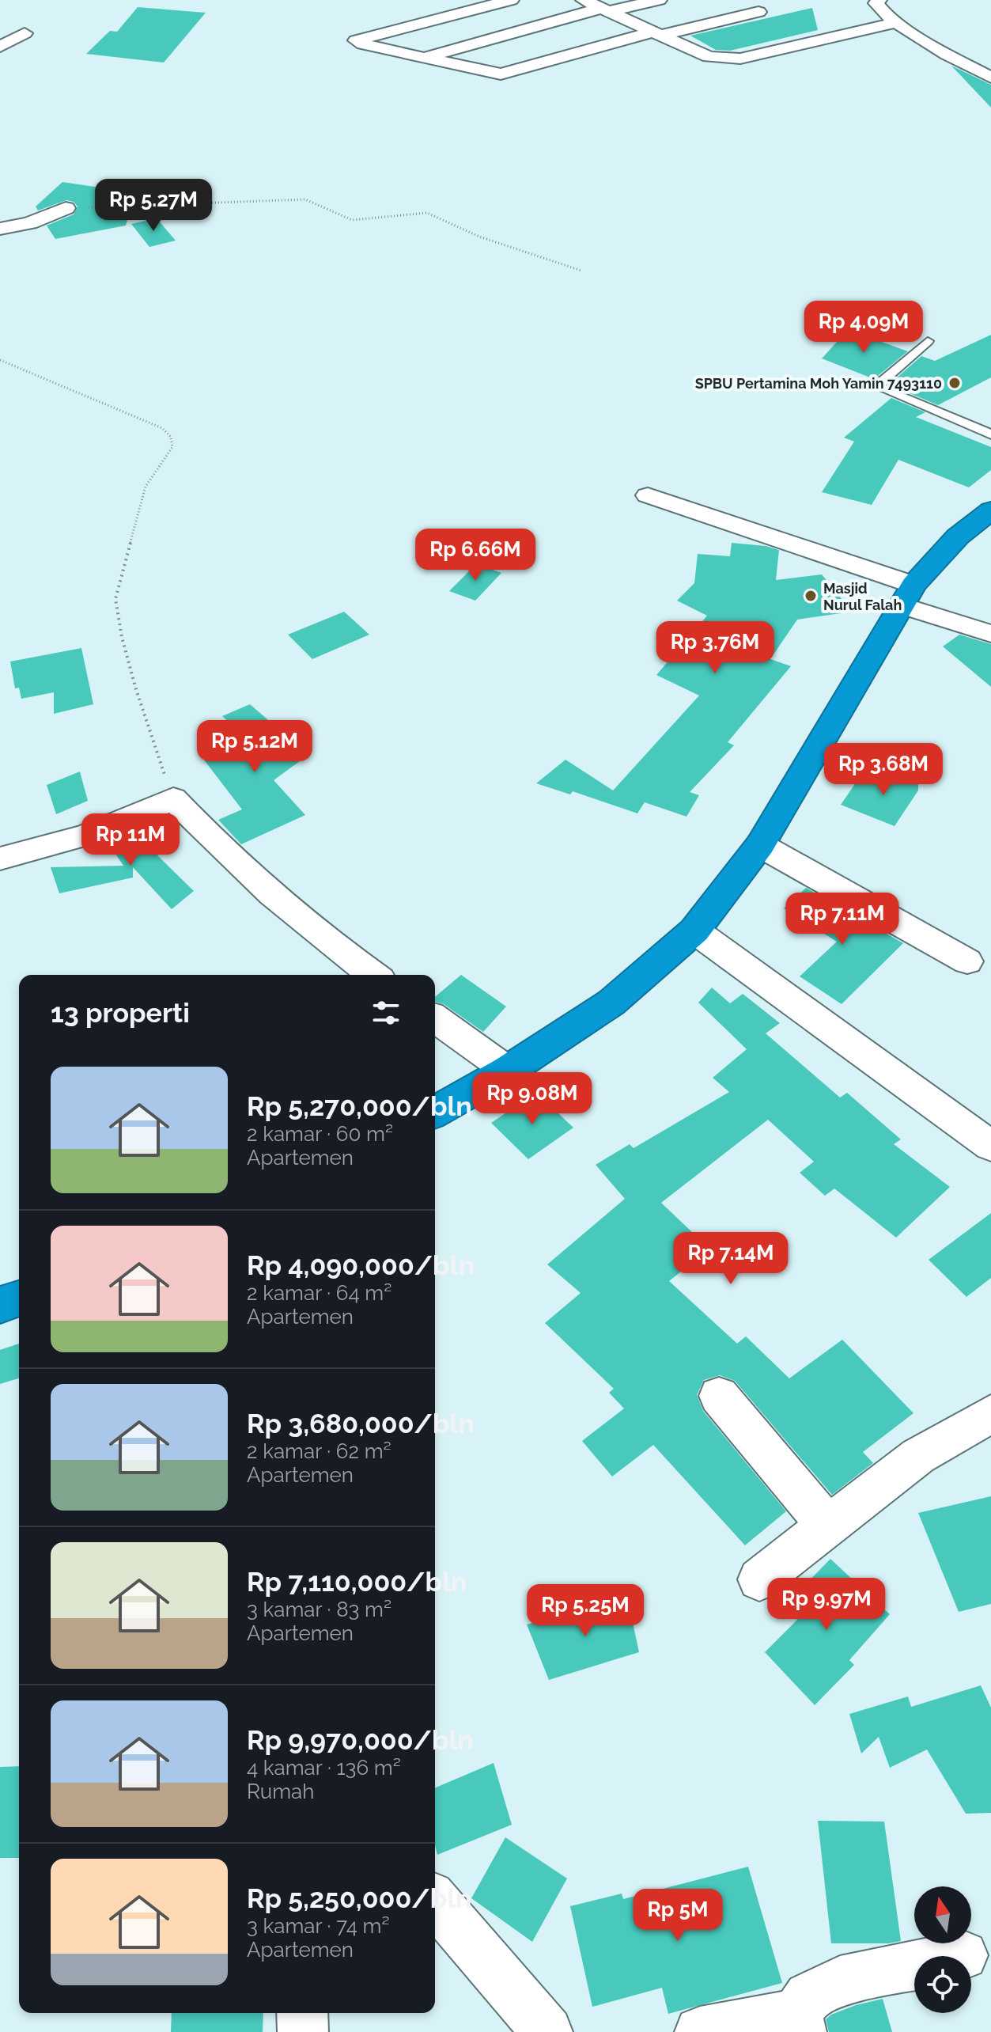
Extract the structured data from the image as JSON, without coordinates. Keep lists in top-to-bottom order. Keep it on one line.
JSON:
{"places":["SPBU Pertamina Moh Yamin 7493110","Masjid Nurul Falah"],"north":"top","page":{"price":["Rp 5.27M","Rp 4.09M","Rp 6.66M","Rp 3.76M","Rp 5.12M","Rp 3.68M","Rp 11M","Rp 7.11M","Rp 9.08M","Rp 7.14M","Rp 9.97M","Rp 5.25M","Rp 5M"],"heading":"13 properti","list":[{"name":"Rp 5,270,000/bln","note":"2 kamar · 60 m² · Apartemen"},{"name":"Rp 4,090,000/bln","note":"2 kamar · 64 m² · Apartemen"},{"name":"Rp 3,680,000/bln","note":"2 kamar · 62 m² · Apartemen"},{"name":"Rp 7,110,000/bln","note":"3 kamar · 83 m² · Apartemen"},{"name":"Rp 9,970,000/bln","note":"4 kamar · 136 m² · Rumah"},{"name":"Rp 5,250,000/bln","note":"3 kamar · 74 m² · Apartemen"}]}}
